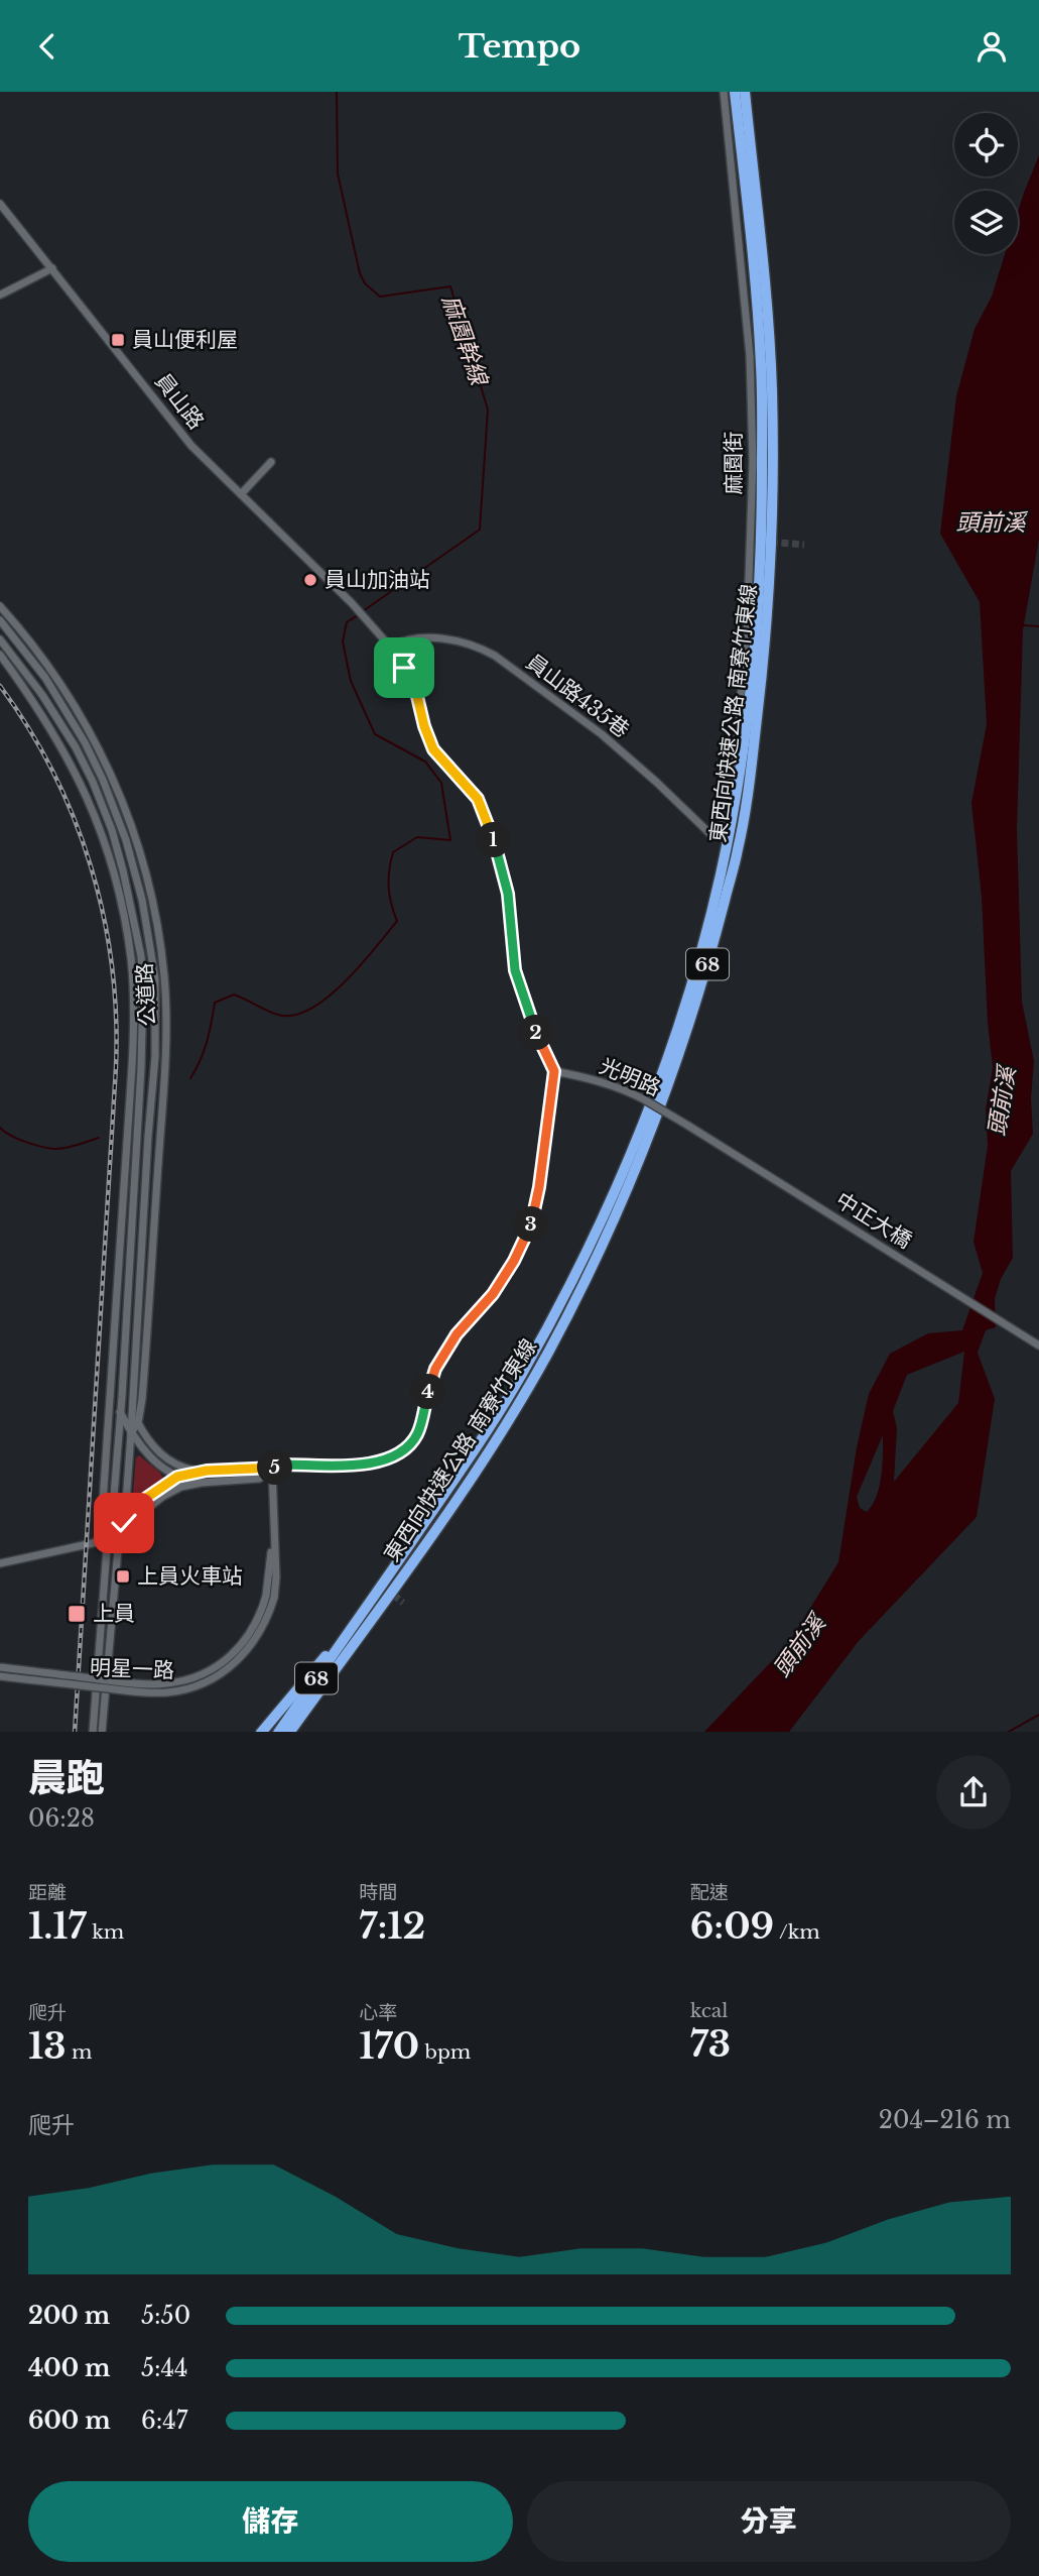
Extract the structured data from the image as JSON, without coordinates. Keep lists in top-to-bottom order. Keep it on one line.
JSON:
{"streets":{"highway":["東西向快速公路 南寮竹東線","68"],"street":["員山路","麻園街","員山路435巷","公道路","光明路","中正大橋","明星一路"]},"crossings":[["員山路","員山路435巷"],["麻園街","員山路435巷"],["光明路","中正大橋"]],"water":["麻園幹線","頭前溪"],"places":{"transit":["員山便利屋","上員火車站","上員"],"other":["員山加油站"]},"page":{"header":"Tempo","pins":["1","2","3","4","5"],"heading":["晨跑","06:28"],"stats":[["距離","1.17 km"],["時間","7:12"],["配速","6:09 /km"],["爬升","13 m"],["心率","170 bpm"],["kcal","73"]],"chart":["爬升","204–216 m"],"list":[{"name":"200 m","note":"5:50"},{"name":"400 m","note":"5:44"},{"name":"600 m","note":"6:47"}],"buttons":["儲存","分享"]}}
